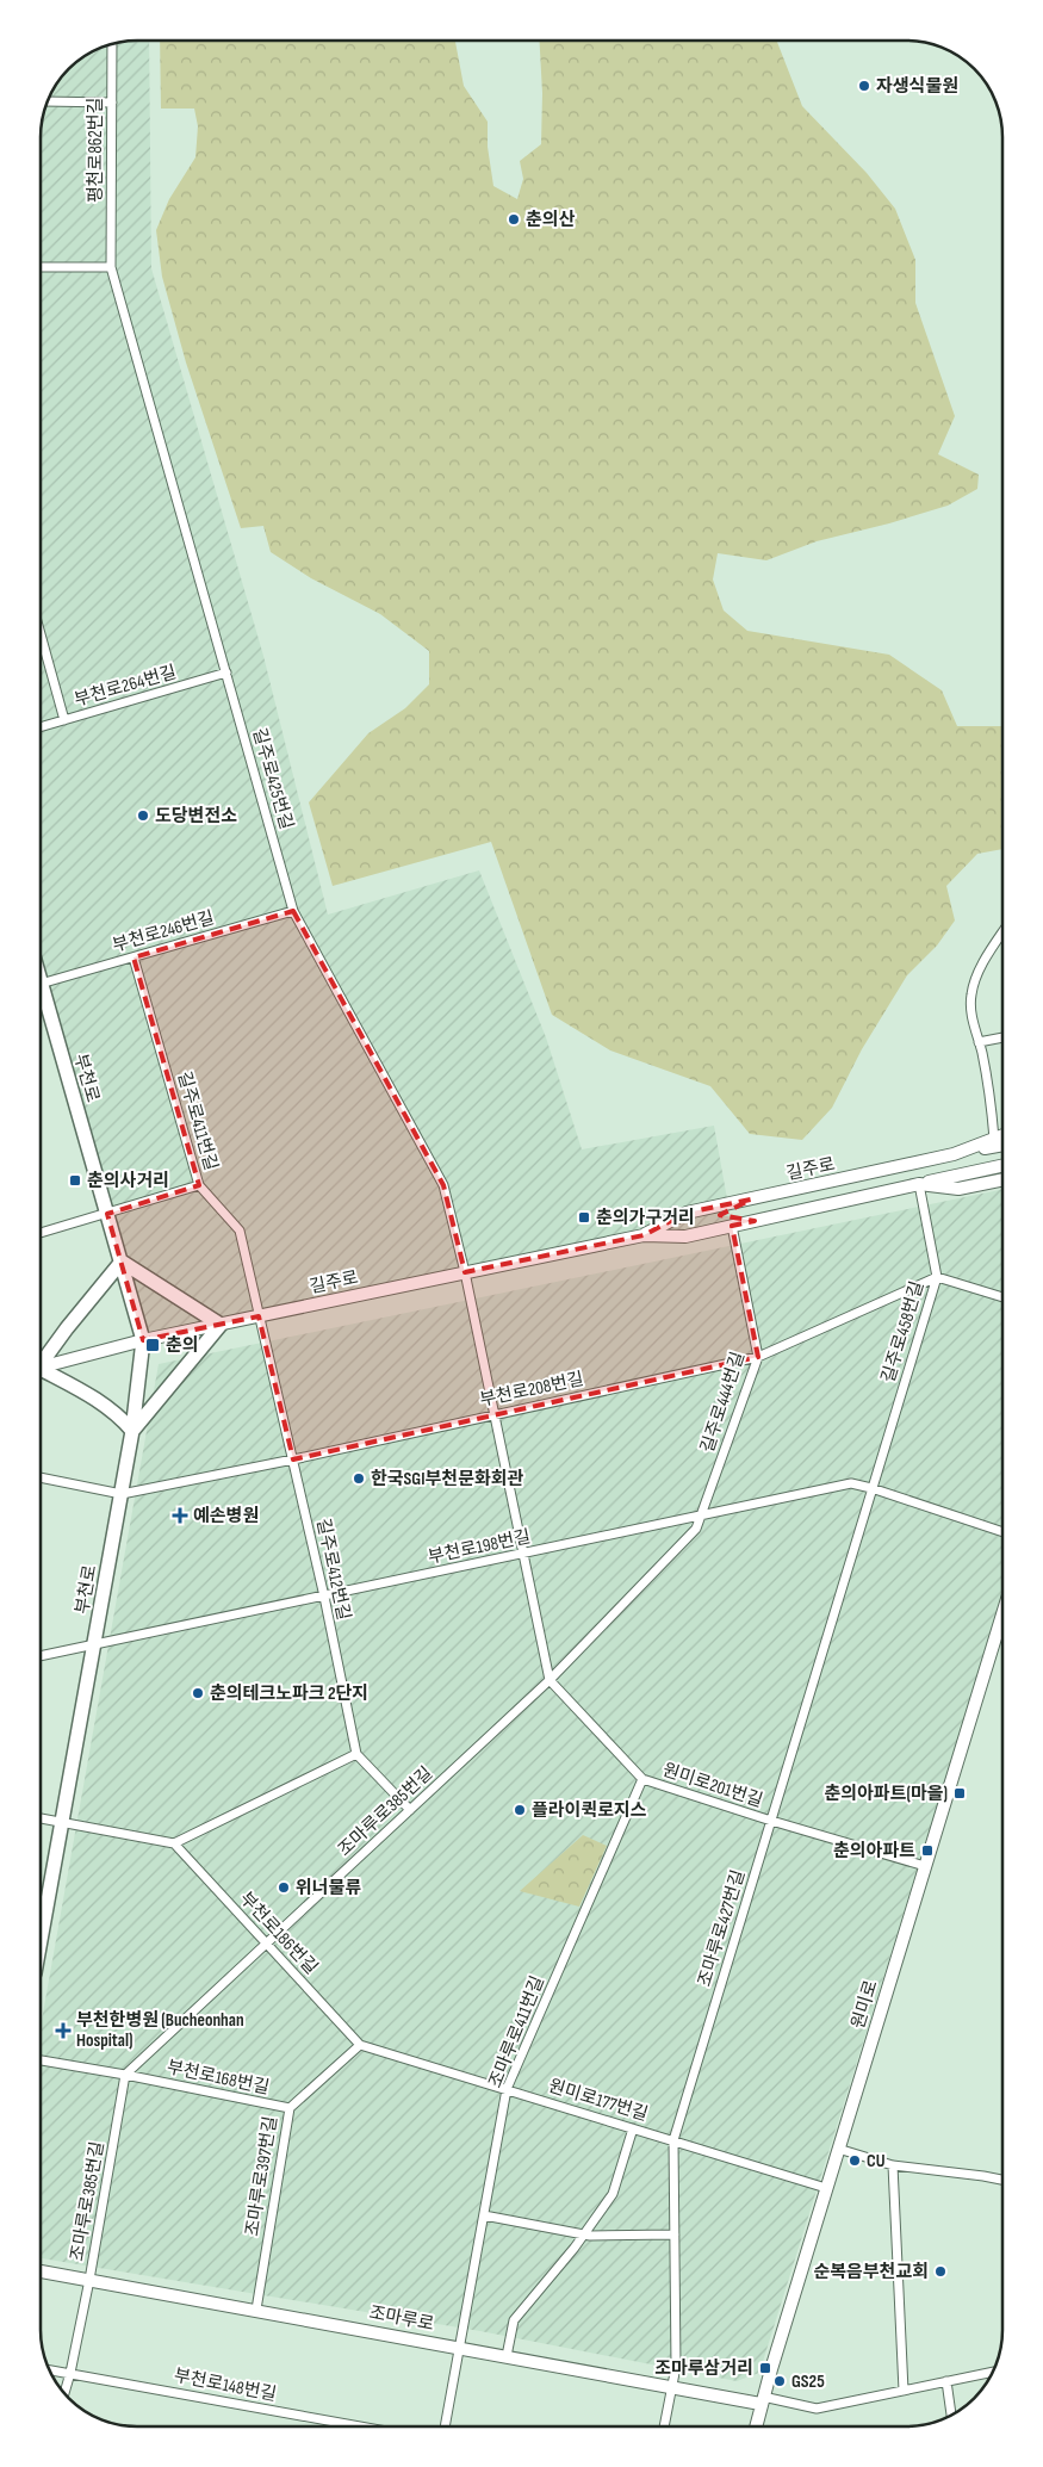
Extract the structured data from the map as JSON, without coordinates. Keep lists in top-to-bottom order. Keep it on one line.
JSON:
{"streets":{"main road":["부천로"],"street":["평천로862번길","부천로264번길","길주로425번길","부천로246번길","길주로411번길","길주로","길주로458번길","부천로208번길","길주로444번길","부천로198번길","길주로412번길","원미로201번길","조마루로385번길","조마루로427번길","부천로186번길","원미로","조마루로411번길","부천로168번길","원미로177번길","조마루로397번길","조마루로","부천로148번길"]},"crossings":[["평천로862번길","길주로425번길"],["부천로264번길","길주로425번길"],["길주로425번길","부천로246번길"],["길주로425번길","길주로"],["길주로425번길","부천로208번길"],["길주로425번길","부천로198번길"],["부천로246번길","길주로411번길"],["부천로","길주로"],["부천로","부천로208번길"],["부천로","부천로198번길"],["길주로411번길","길주로"],["길주로411번길","길주로412번길"],["길주로","길주로458번길"],["길주로","길주로444번길"],["길주로","길주로412번길"],["길주로458번길","부천로208번길"],["길주로458번길","부천로198번길"],["길주로458번길","조마루로427번길"],["부천로208번길","길주로444번길"],["부천로208번길","길주로412번길"],["길주로444번길","부천로198번길"],["길주로444번길","조마루로385번길"],["부천로198번길","길주로412번길"],["부천로198번길","조마루로385번길"],["부천로198번길","조마루로427번길"],["원미로201번길","조마루로385번길"],["원미로201번길","조마루로427번길"],["원미로201번길","원미로"],["원미로201번길","조마루로411번길"],["조마루로385번길","부천로186번길"],["조마루로385번길","부천로168번길"],["조마루로385번길","조마루로"],["조마루로385번길","부천로148번길"],["조마루로427번길","원미로177번길"],["조마루로427번길","조마루로"],["부천로186번길","원미로177번길"],["부천로186번길","조마루로397번길"],["원미로","원미로177번길"],["원미로","조마루로"],["조마루로411번길","원미로177번길"],["조마루로411번길","조마루로"],["부천로168번길","조마루로397번길"],["원미로177번길","조마루로397번길"],["조마루로397번길","조마루로"]],"places":{"other":["자생식물원","춘의산","도당변전소","한국SGI부천문화회관","춘의테크노파크 2단지","플라이퀵로지스","위너물류","CU","순복음부천교회","GS25"],"transit":["춘의사거리","춘의가구거리","춘의","춘의아파트(마을)","춘의아파트","조마루삼거리"],"health":["예손병원","부천한병원 (Bucheonhan Hospital)"]}}
